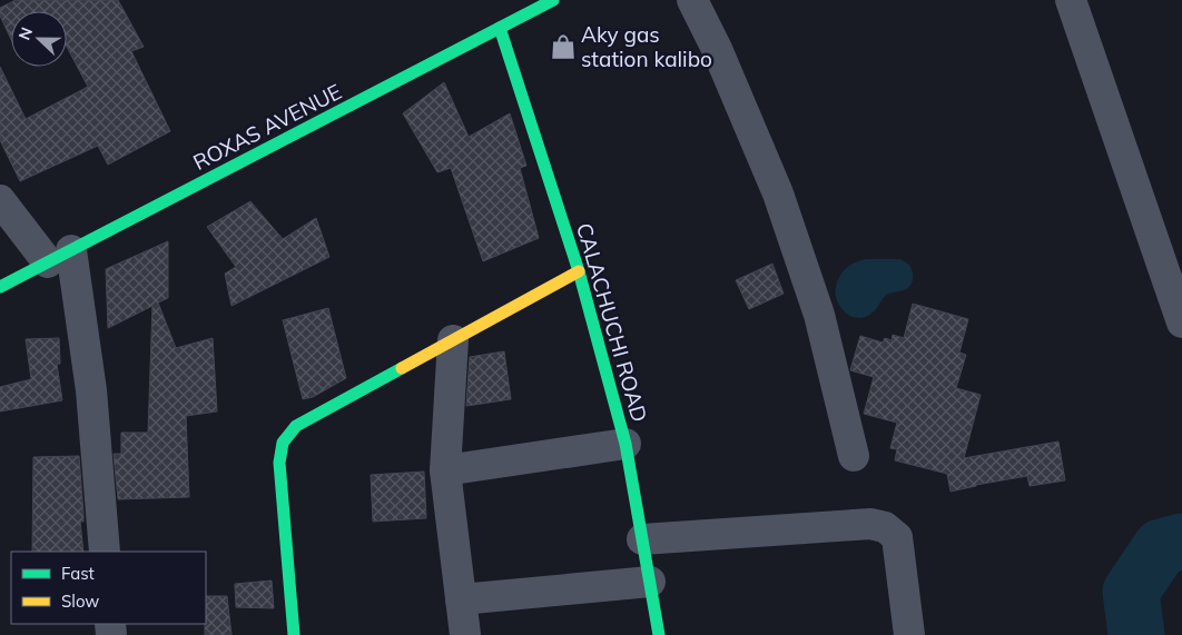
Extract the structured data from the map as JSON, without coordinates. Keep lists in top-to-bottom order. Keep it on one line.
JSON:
{"streets":{"street":["ROXAS AVENUE","CALACHUCHI ROAD"]},"crossings":[["ROXAS AVENUE","CALACHUCHI ROAD"]],"places":{"shop":["Aky gas station kalibo"]},"legend":["Fast","Slow"],"north":"left"}
